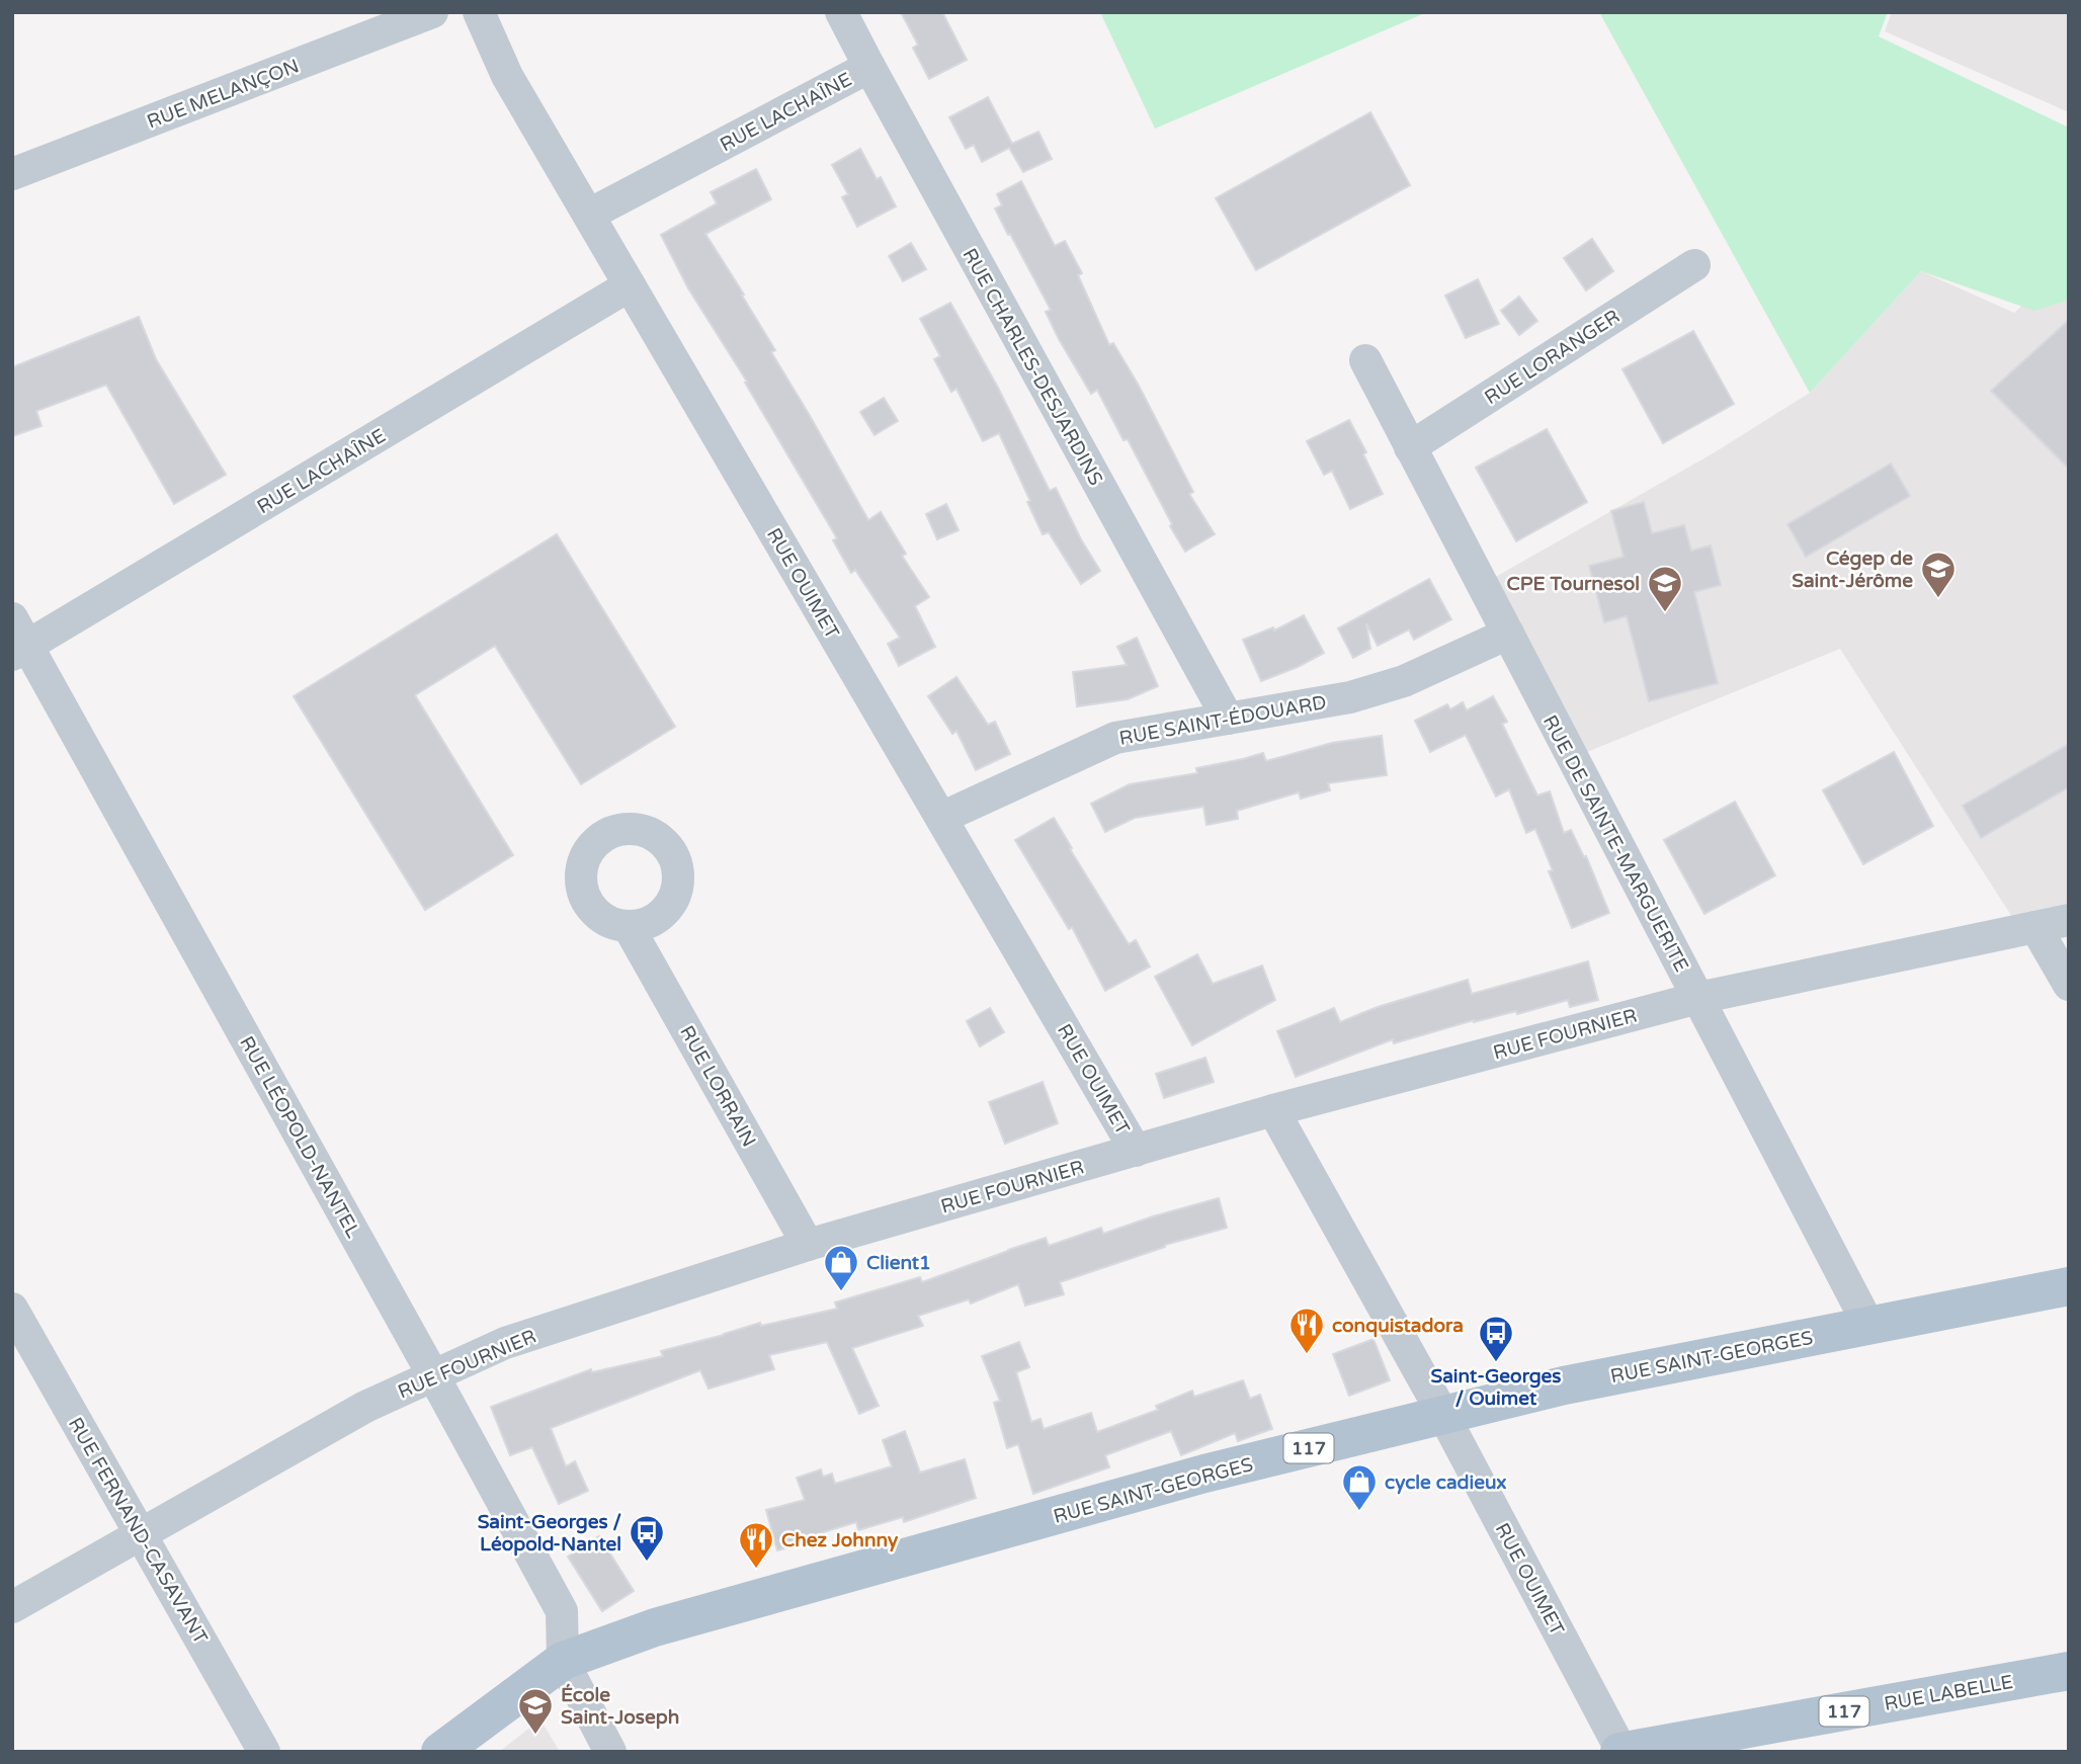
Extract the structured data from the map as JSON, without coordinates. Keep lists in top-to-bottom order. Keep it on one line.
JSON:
{"streets":{"main road":["RUE SAINT-GEORGES","117","RUE LABELLE"],"street":["RUE MELANÇON","RUE LACHAÎNE","RUE LORANGER","RUE CHARLES-DESJARDINS","RUE OUIMET","RUE SAINT-ÉDOUARD","RUE DE SAINTE-MARGUERITE","RUE FOURNIER","RUE LORRAIN","RUE LÉOPOLD-NANTEL","RUE FERNAND-CASAVANT"]},"crossings":[["RUE LACHAÎNE","RUE CHARLES-DESJARDINS"],["RUE LACHAÎNE","RUE OUIMET"],["RUE LACHAÎNE","RUE LÉOPOLD-NANTEL"],["RUE LORANGER","RUE DE SAINTE-MARGUERITE"],["RUE CHARLES-DESJARDINS","RUE SAINT-ÉDOUARD"],["RUE OUIMET","RUE SAINT-ÉDOUARD"],["RUE OUIMET","RUE FOURNIER"],["RUE OUIMET","RUE SAINT-GEORGES"],["RUE OUIMET","RUE LABELLE"],["RUE SAINT-ÉDOUARD","RUE DE SAINTE-MARGUERITE"],["RUE DE SAINTE-MARGUERITE","RUE FOURNIER"],["RUE DE SAINTE-MARGUERITE","RUE SAINT-GEORGES"],["RUE FOURNIER","RUE LORRAIN"],["RUE FOURNIER","RUE LÉOPOLD-NANTEL"],["RUE FOURNIER","RUE FERNAND-CASAVANT"],["RUE LÉOPOLD-NANTEL","RUE SAINT-GEORGES"]],"places":{"school or university":["Cégep de Saint-Jérôme","CPE Tournesol","École Saint-Joseph"],"shop":["Client1","cycle cadieux"],"restaurant":["conquistadora","Chez Johnny"],"bus stop":["Saint-Georges / Ouimet","Saint-Georges / Léopold-Nantel"]}}
